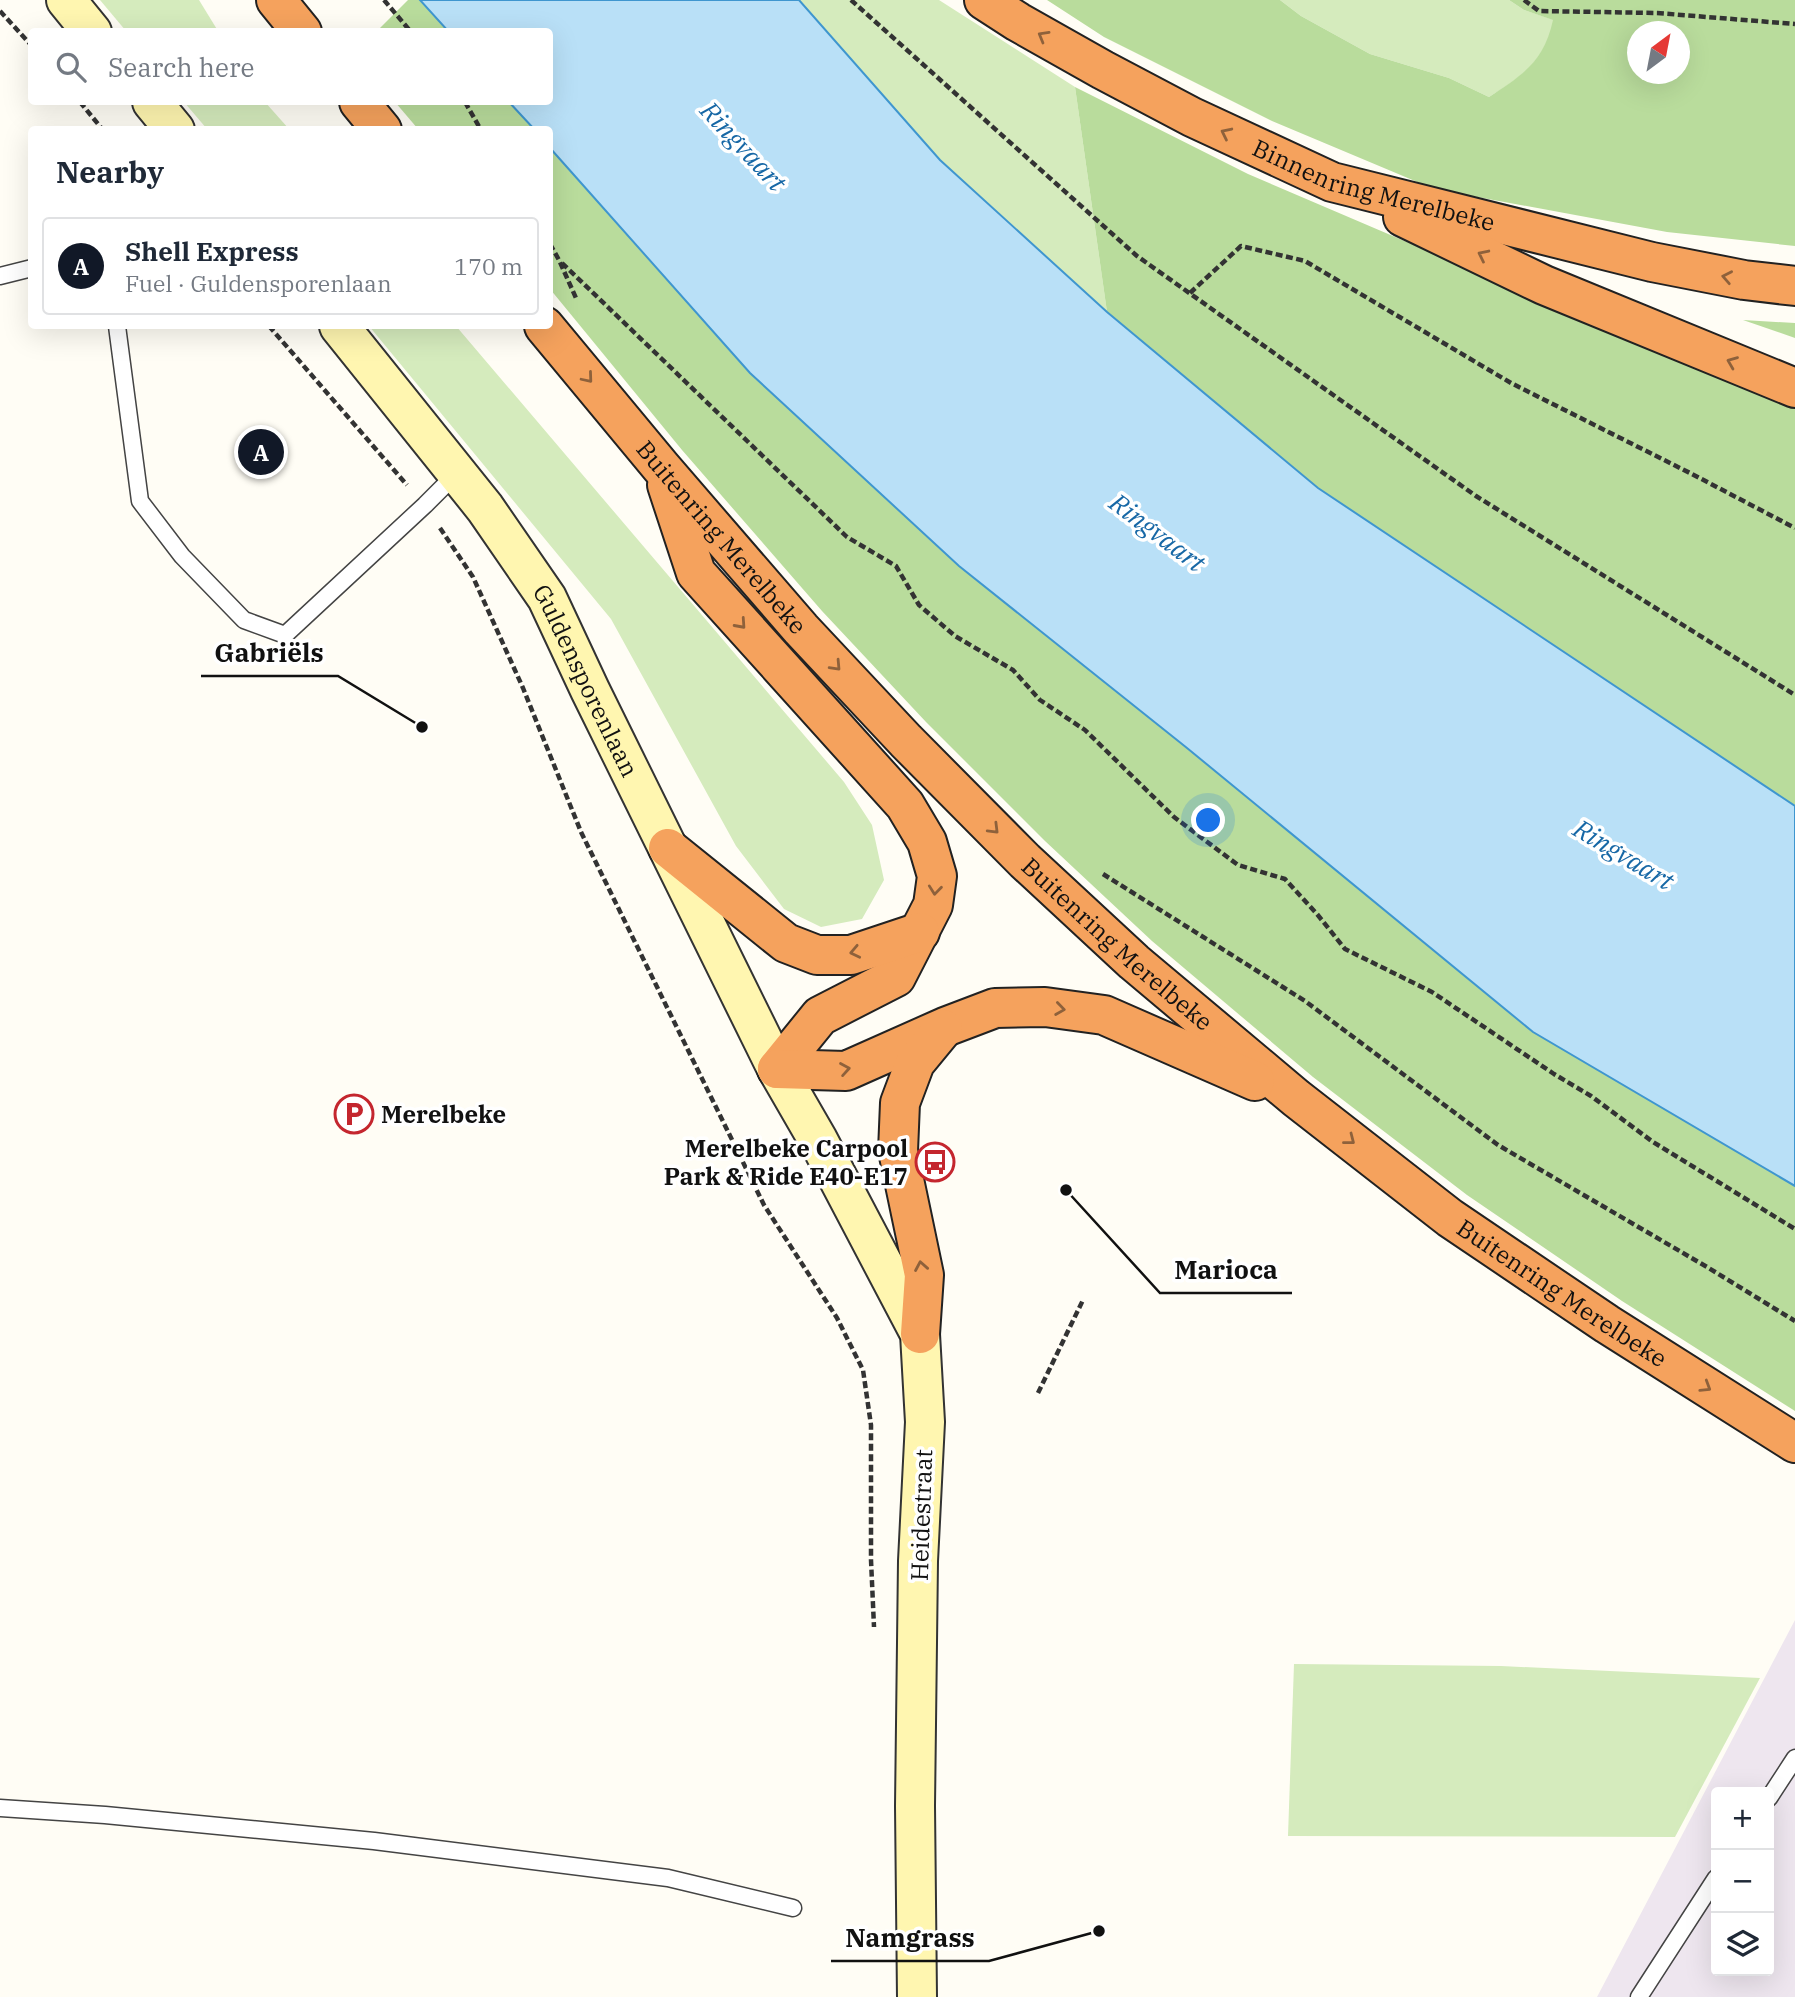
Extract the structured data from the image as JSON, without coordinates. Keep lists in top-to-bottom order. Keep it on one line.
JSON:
{"streets":{"highway":["Binnenring Merelbeke","Buitenring Merelbeke"],"main road":["Guldensporenlaan","Heidestraat"]},"crossings":[["Guldensporenlaan","Heidestraat"]],"one_way":["Buitenring Merelbeke"],"water":["Ringvaart"],"places":{"other":["Gabriëls","Marioca","Namgrass"],"parking":["Merelbeke"],"bus stop":["Merelbeke Carpool Park & Ride E40-E17"]},"north":"top right","page":{"search":"Search here","heading":"Nearby","list":[{"mark":"A","name":"Shell Express","note":"Fuel · Guldensporenlaan","value":"170 m"}],"pins":"A","map_buttons":["+","−"]}}
